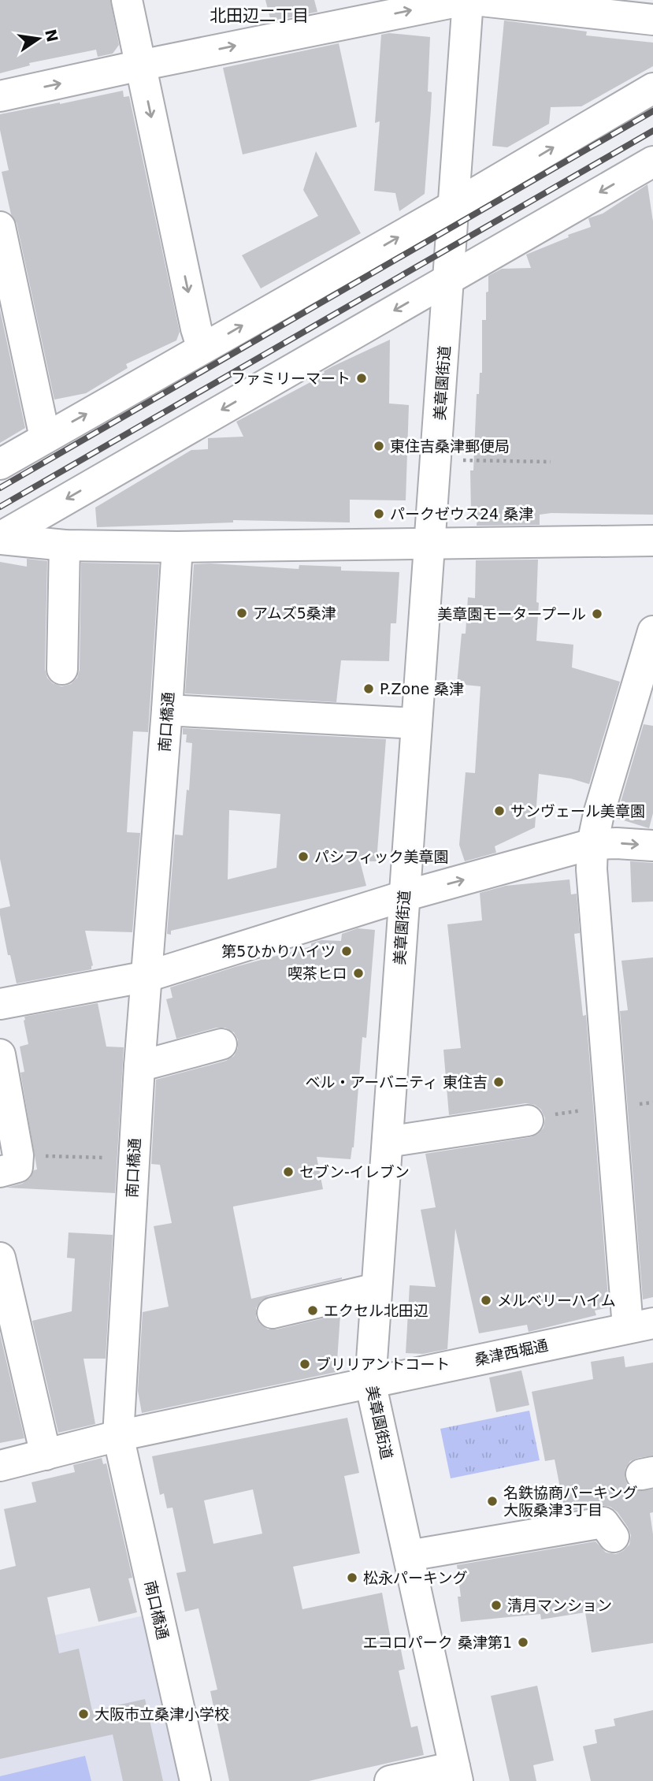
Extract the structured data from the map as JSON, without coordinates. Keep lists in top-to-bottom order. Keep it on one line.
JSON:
{"streets":{"street":["美章園街道","南口橋通","桑津西堀通"]},"crossings":[["美章園街道","桑津西堀通"],["南口橋通","桑津西堀通"]],"districts":["北田辺二丁目"],"places":["ファミリーマート","東住吉桑津郵便局","パークゼウス24 桑津","アムズ5桑津","美章園モータープール","P.Zone 桑津","サンヴェール美章園","パシフィック美章園","第5ひかりハイツ","喫茶ヒロ","ベル・アーバニティ 東住吉","セブン-イレブン","メルベリーハイム","エクセル北田辺","ブリリアントコート","名鉄協商パーキング 大阪桑津3丁目","松永パーキング","清月マンション","エコロパーク 桑津第1","大阪市立桑津小学校"],"north":"right"}
